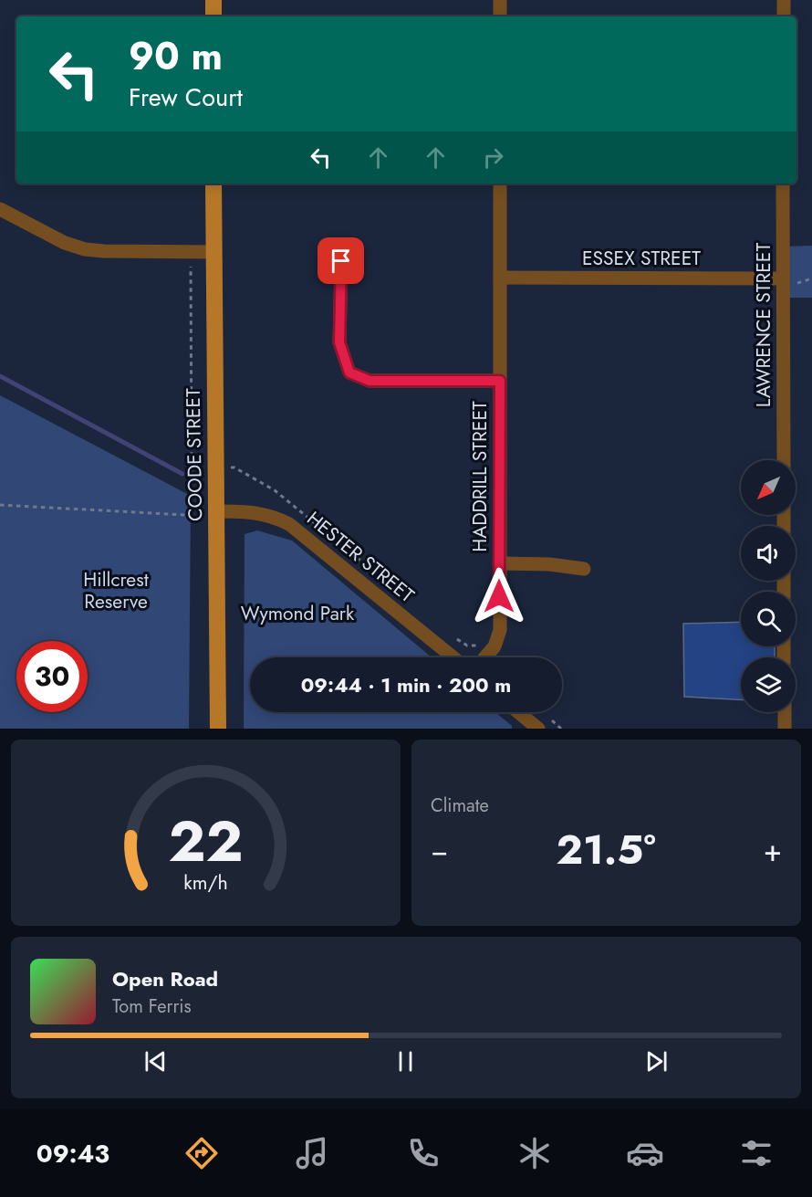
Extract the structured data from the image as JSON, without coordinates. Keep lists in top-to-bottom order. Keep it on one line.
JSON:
{"streets":{"main road":["COODE STREET"],"street":["ESSEX STREET","LAWRENCE STREET","HADDRILL STREET","HESTER STREET"]},"crossings":[["ESSEX STREET","LAWRENCE STREET"],["ESSEX STREET","HADDRILL STREET"],["COODE STREET","HESTER STREET"]],"parks":["Hillcrest Reserve","Wymond Park"],"north":"bottom left","page":{"turn":["90 m","Frew Court"],"limit":"30","trip":"09:44 · 1 min · 200 m","tile":"Climate","heat":["−","21.5°","+"],"song":["Open Road","Tom Ferris"],"tabs":"09:43","gauge":["22","km/h"]}}
